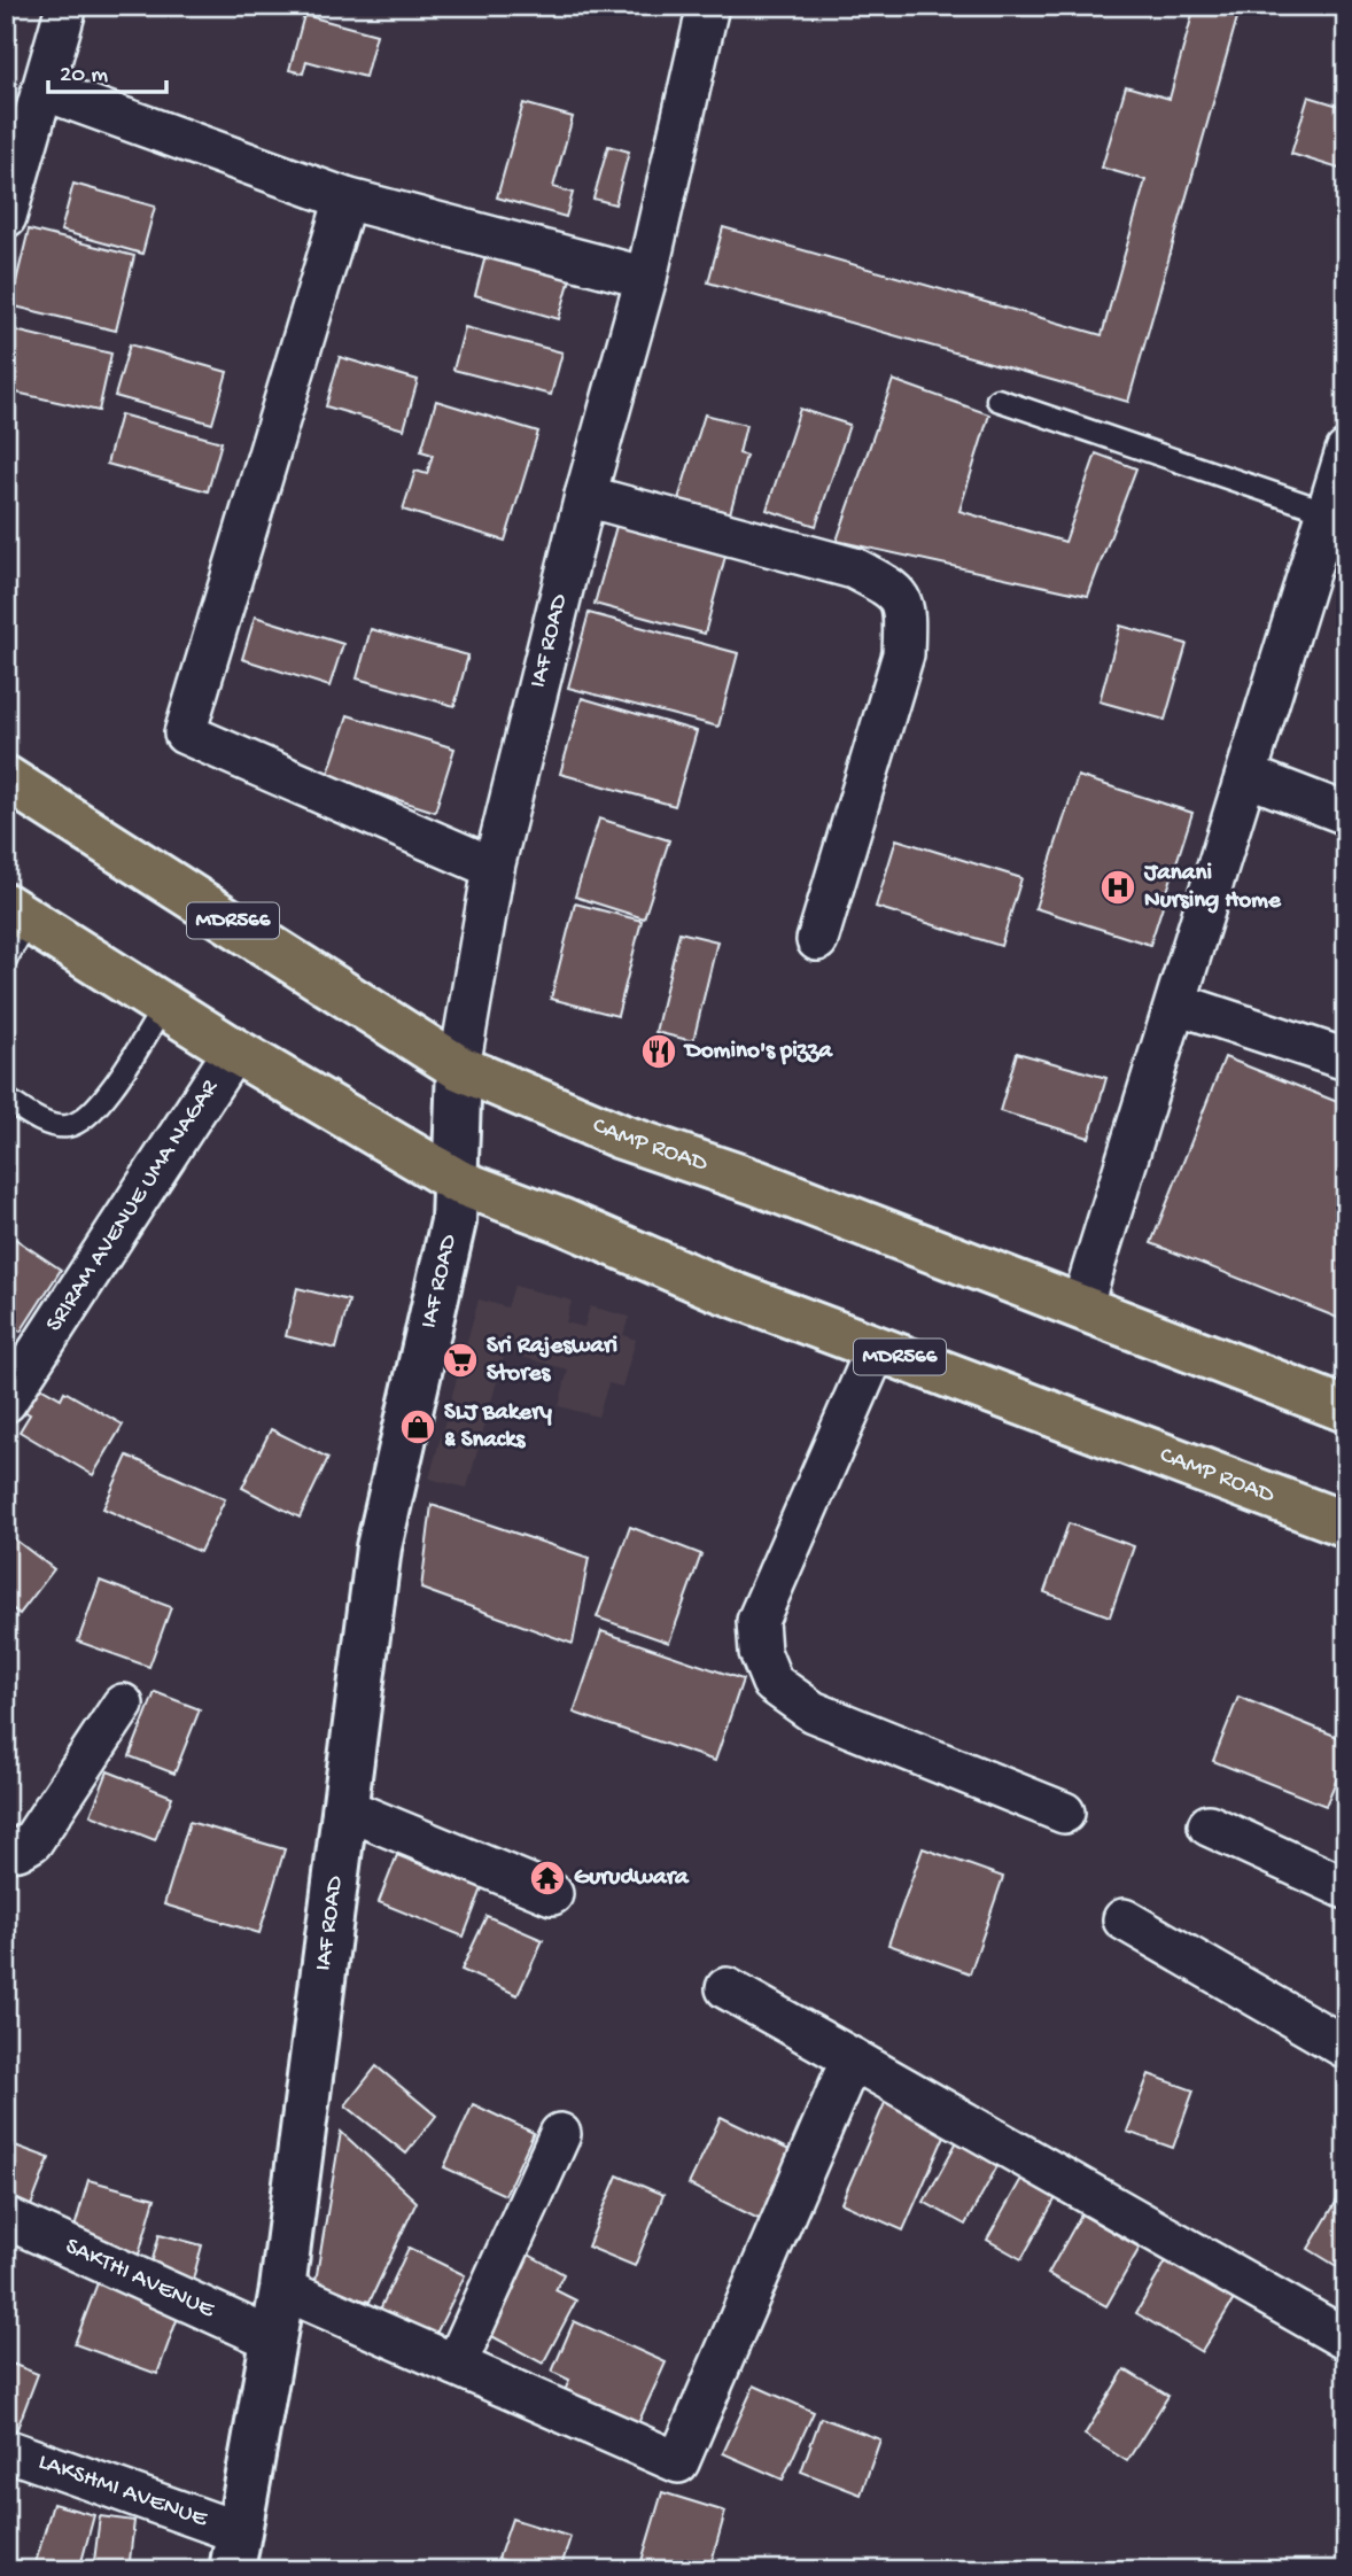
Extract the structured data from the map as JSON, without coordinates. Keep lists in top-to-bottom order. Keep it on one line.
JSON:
{"streets":{"main road":["MDR566","CAMP ROAD"],"street":["IAF ROAD","SRIRAM AVENUE UMA NAGAR","SAKTHI AVENUE","LAKSHMI AVENUE"]},"crossings":[["IAF ROAD","CAMP ROAD"],["IAF ROAD","SAKTHI AVENUE"],["IAF ROAD","LAKSHMI AVENUE"],["CAMP ROAD","SRIRAM AVENUE UMA NAGAR"]],"places":{"hospital":["Janani Nursing Home"],"restaurant":["Domino's pizza"],"supermarket":["Sri Rajeswari Stores"],"shop":["SLJ Bakery & Snacks"],"temple":["Gurudwara"]},"scale_bar":"20 m"}
